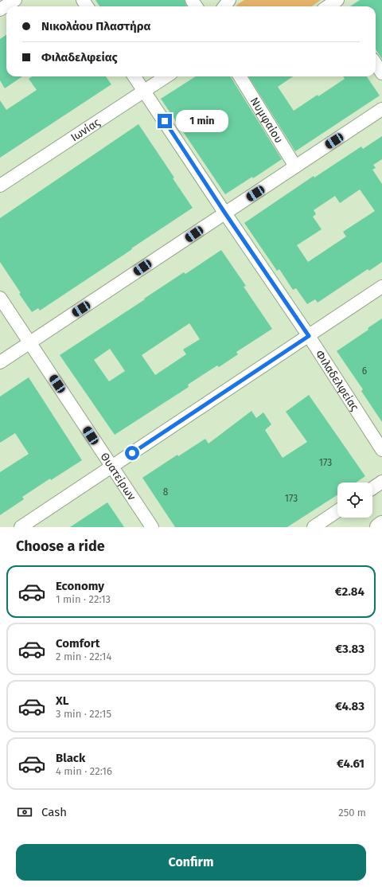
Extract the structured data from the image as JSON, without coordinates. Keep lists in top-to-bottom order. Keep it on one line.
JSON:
{"streets":{"street":["Νυμφαίου","Ιωνίας","Φιλαδελφείας","Θυατείρων"]},"crossings":[["Ιωνίας","Φιλαδελφείας"]],"house_numbers":["6","173","8","173"],"page":{"banner":["Νικολάου Πλαστήρα","Φιλαδελφείας"],"bubble":"1 min","heading":"Choose a ride","list":[{"name":"Economy","note":"1 min · 22:13","value":"€2.84"},{"name":"Comfort","note":"2 min · 22:14","value":"€3.83"},{"name":"XL","note":"3 min · 22:15","value":"€4.83"},{"name":"Black","note":"4 min · 22:16","value":"€4.61"}],"pay":["Cash","250 m"],"buttons":"Confirm"}}
